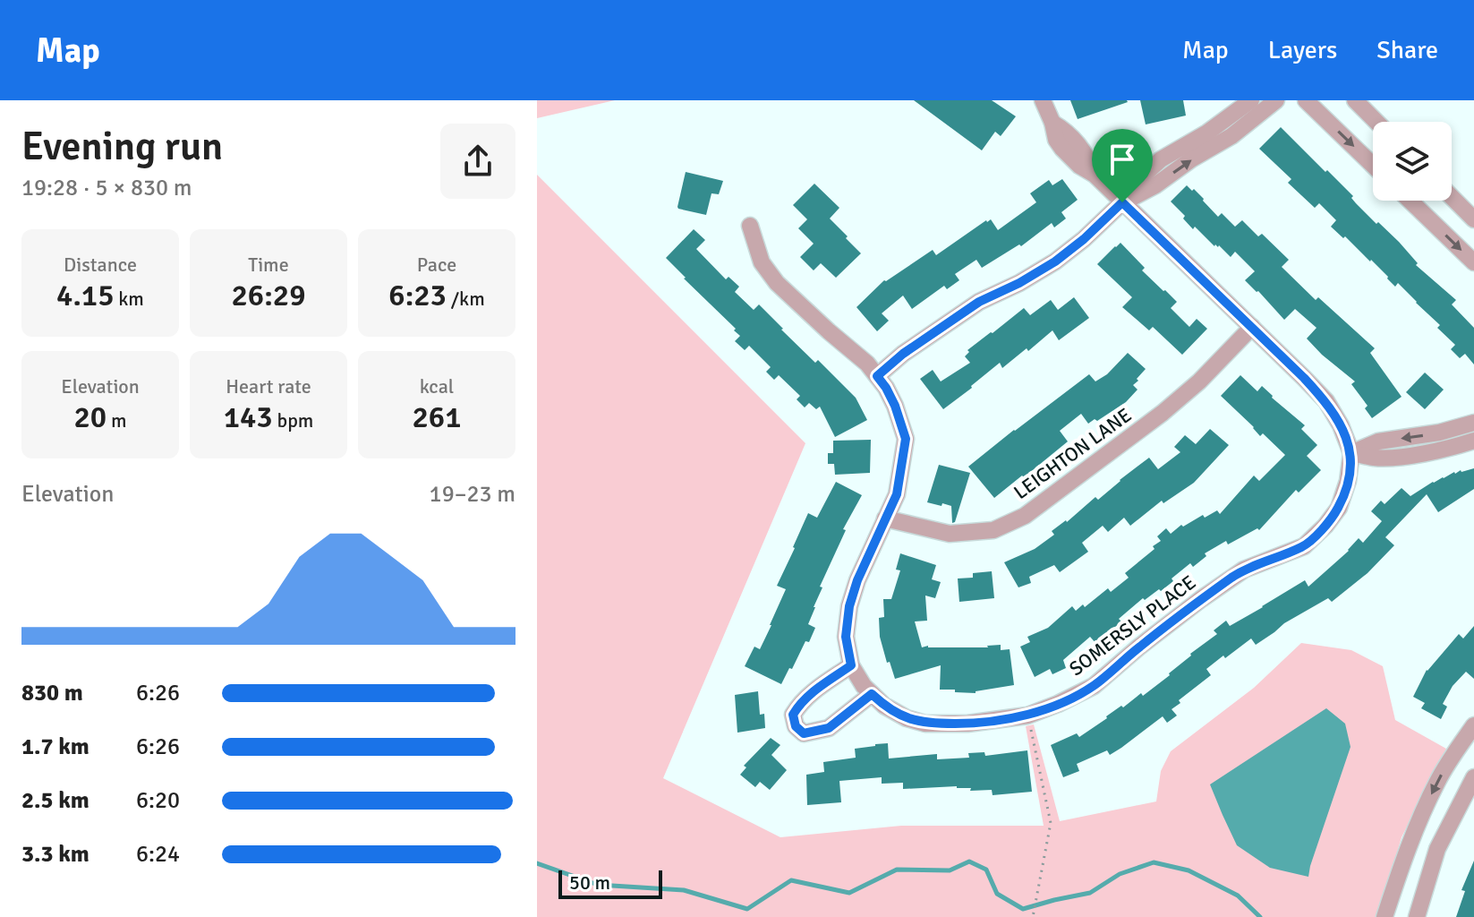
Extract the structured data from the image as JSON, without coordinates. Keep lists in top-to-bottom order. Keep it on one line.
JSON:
{"streets":{"street":["LEIGHTON LANE","SOMERSLY PLACE"]},"crossings":[["LEIGHTON LANE","SOMERSLY PLACE"]],"scale_bar":"50 m","page":{"header":"Map","nav":["Map","Layers","Share"],"heading":["Evening run","19:28 · 5 × 830 m"],"stats":[["Distance","4.15 km"],["Time","26:29"],["Pace","6:23 /km"],["Elevation","20 m"],["Heart rate","143 bpm"],["kcal","261"]],"chart":["Elevation","19–23 m"],"list":[{"name":"830 m","note":"6:26"},{"name":"1.7 km","note":"6:26"},{"name":"2.5 km","note":"6:20"},{"name":"3.3 km","note":"6:24"}],"scale":"50 m"}}
